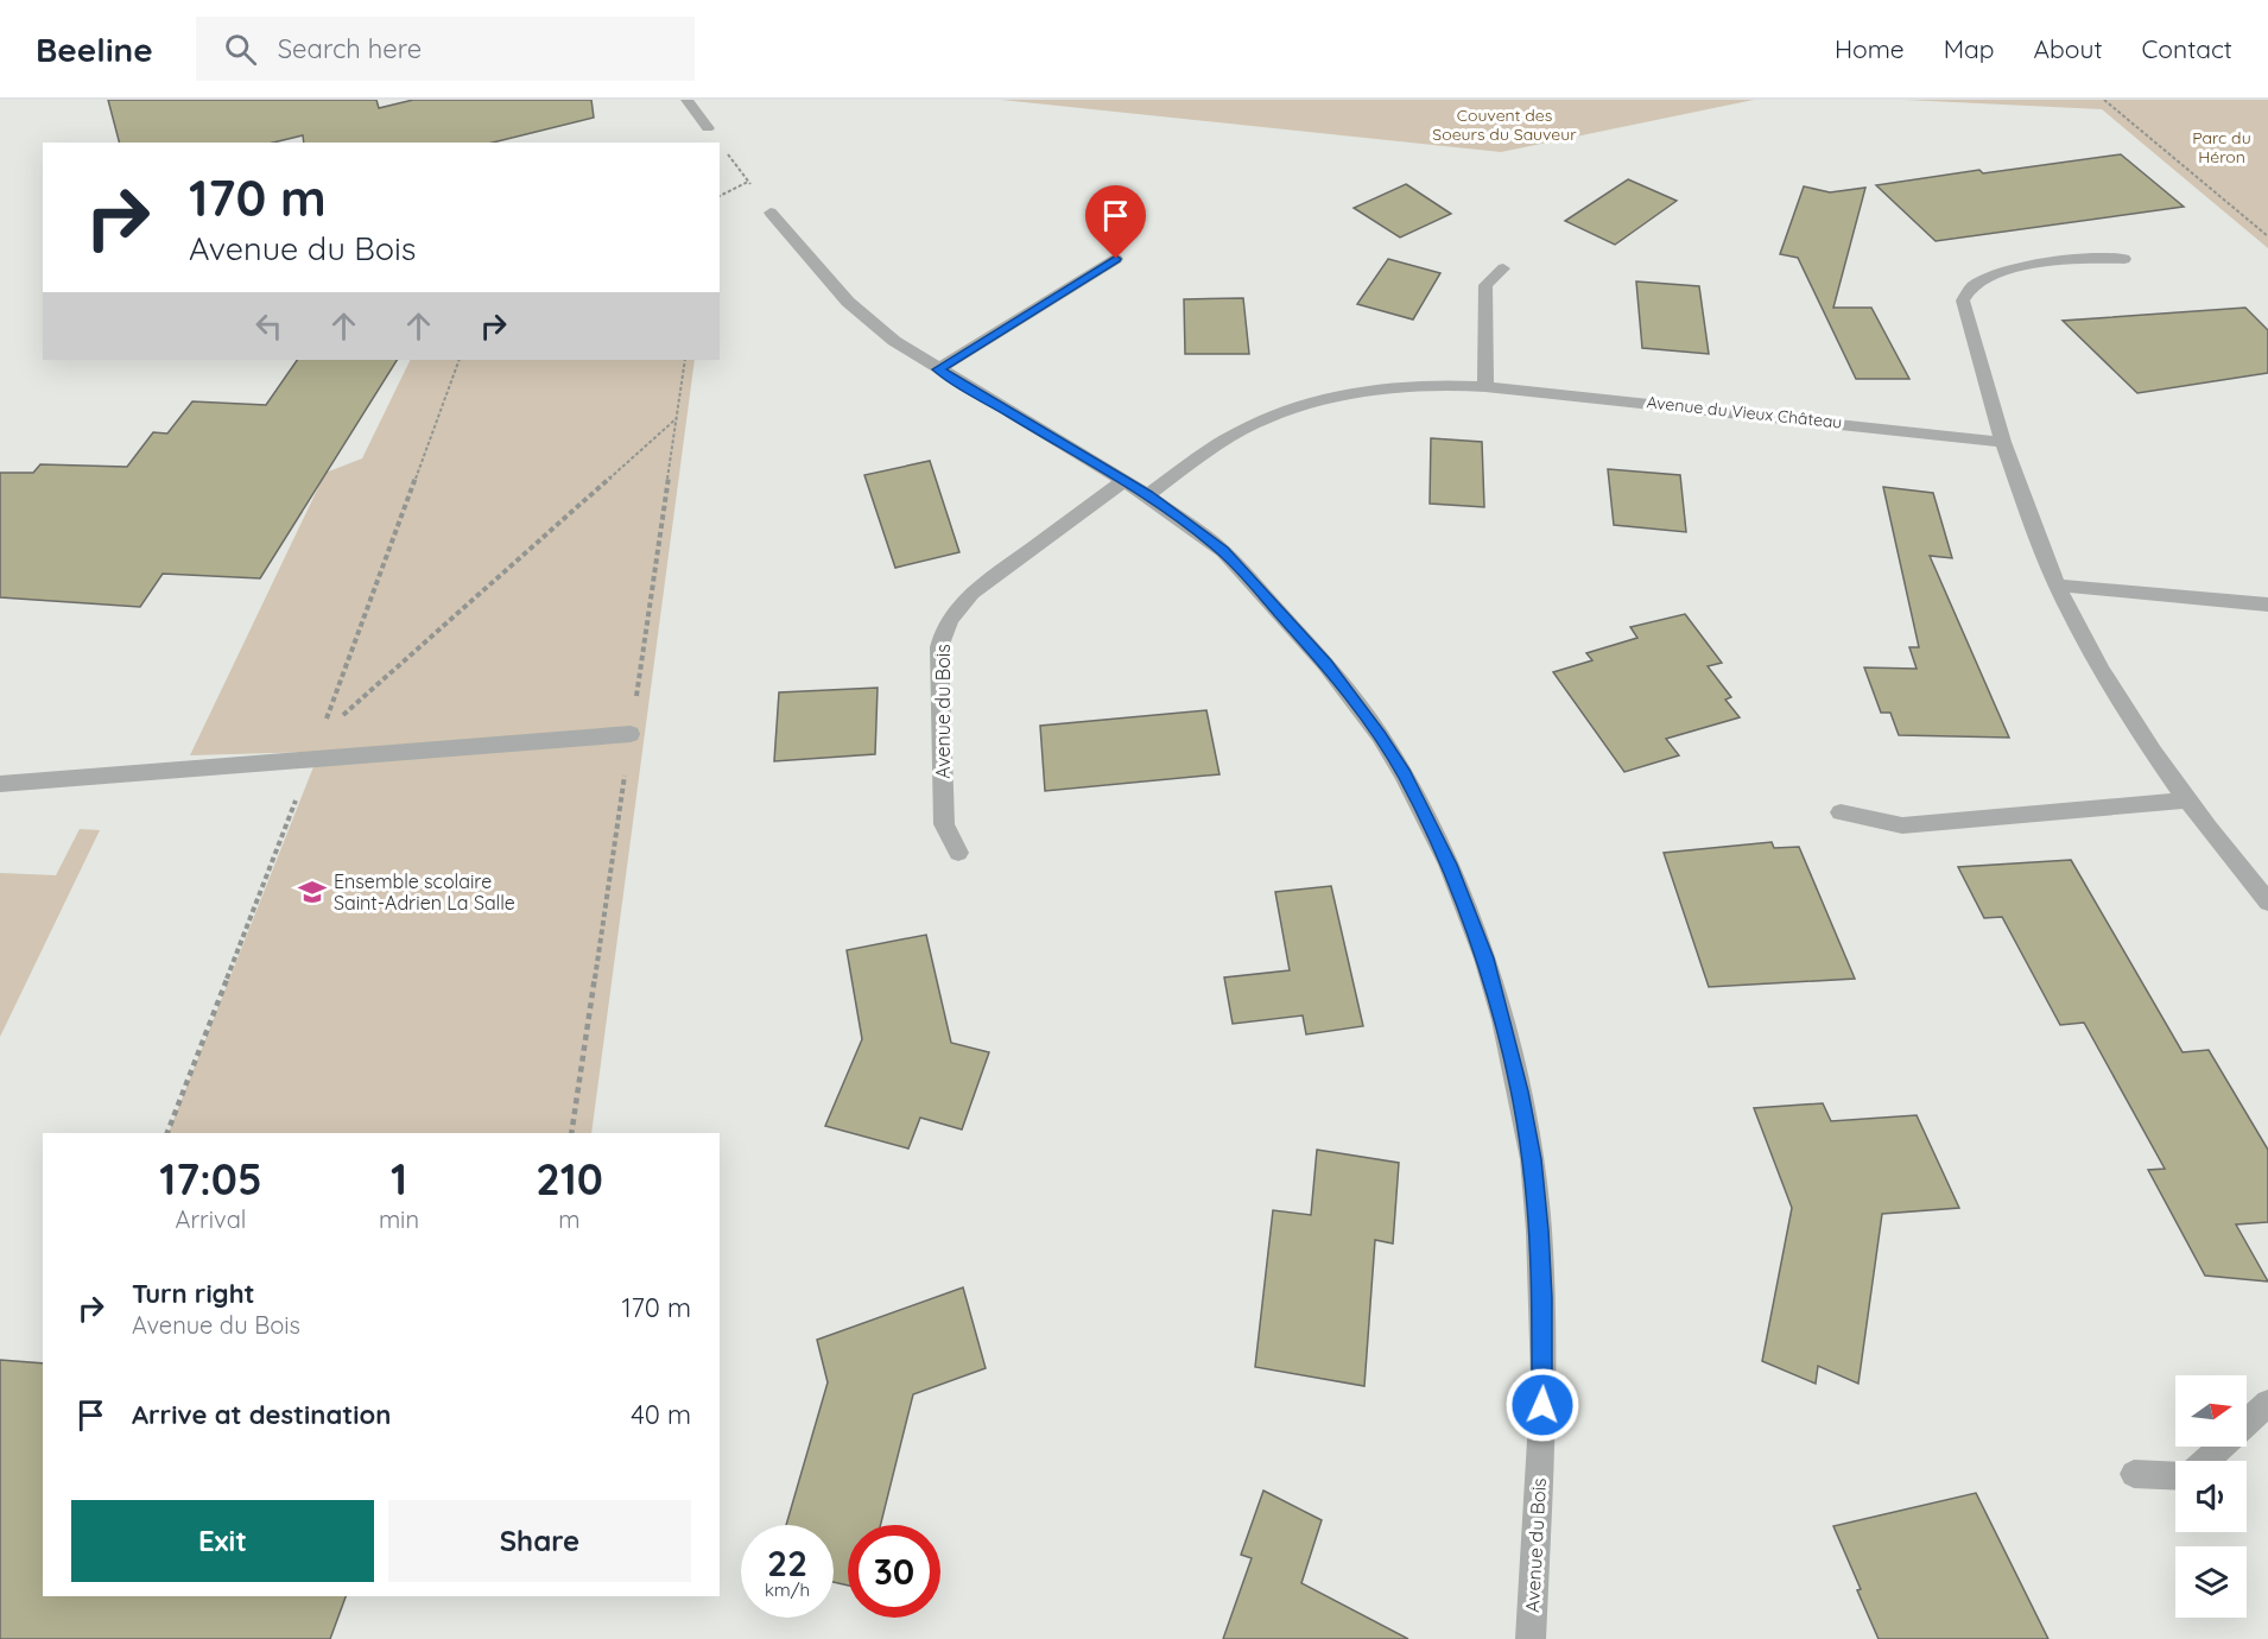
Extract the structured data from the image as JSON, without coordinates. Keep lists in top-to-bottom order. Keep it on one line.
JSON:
{"streets":{"street":["Avenue du Vieux Château","Avenue du Bois"]},"crossings":[["Avenue du Vieux Château","Avenue du Bois"]],"parks":["Couvent des Soeurs du Sauveur","Parc du Héron"],"places":{"school or university":["Ensemble scolaire Saint-Adrien La Salle"]},"north":"right","page":{"header":"Beeline","search":"Search here","nav":["Home","Map","About","Contact"],"turn":["170 m","Avenue du Bois"],"eta":["17:05","Arrival","1","min","210","m"],"list":[{"name":"Turn right","note":"Avenue du Bois","value":"170 m"},{"name":"Arrive at destination","value":"40 m"}],"buttons":["Exit","Share"],"speed":"22 km/h","limit":"30"}}
